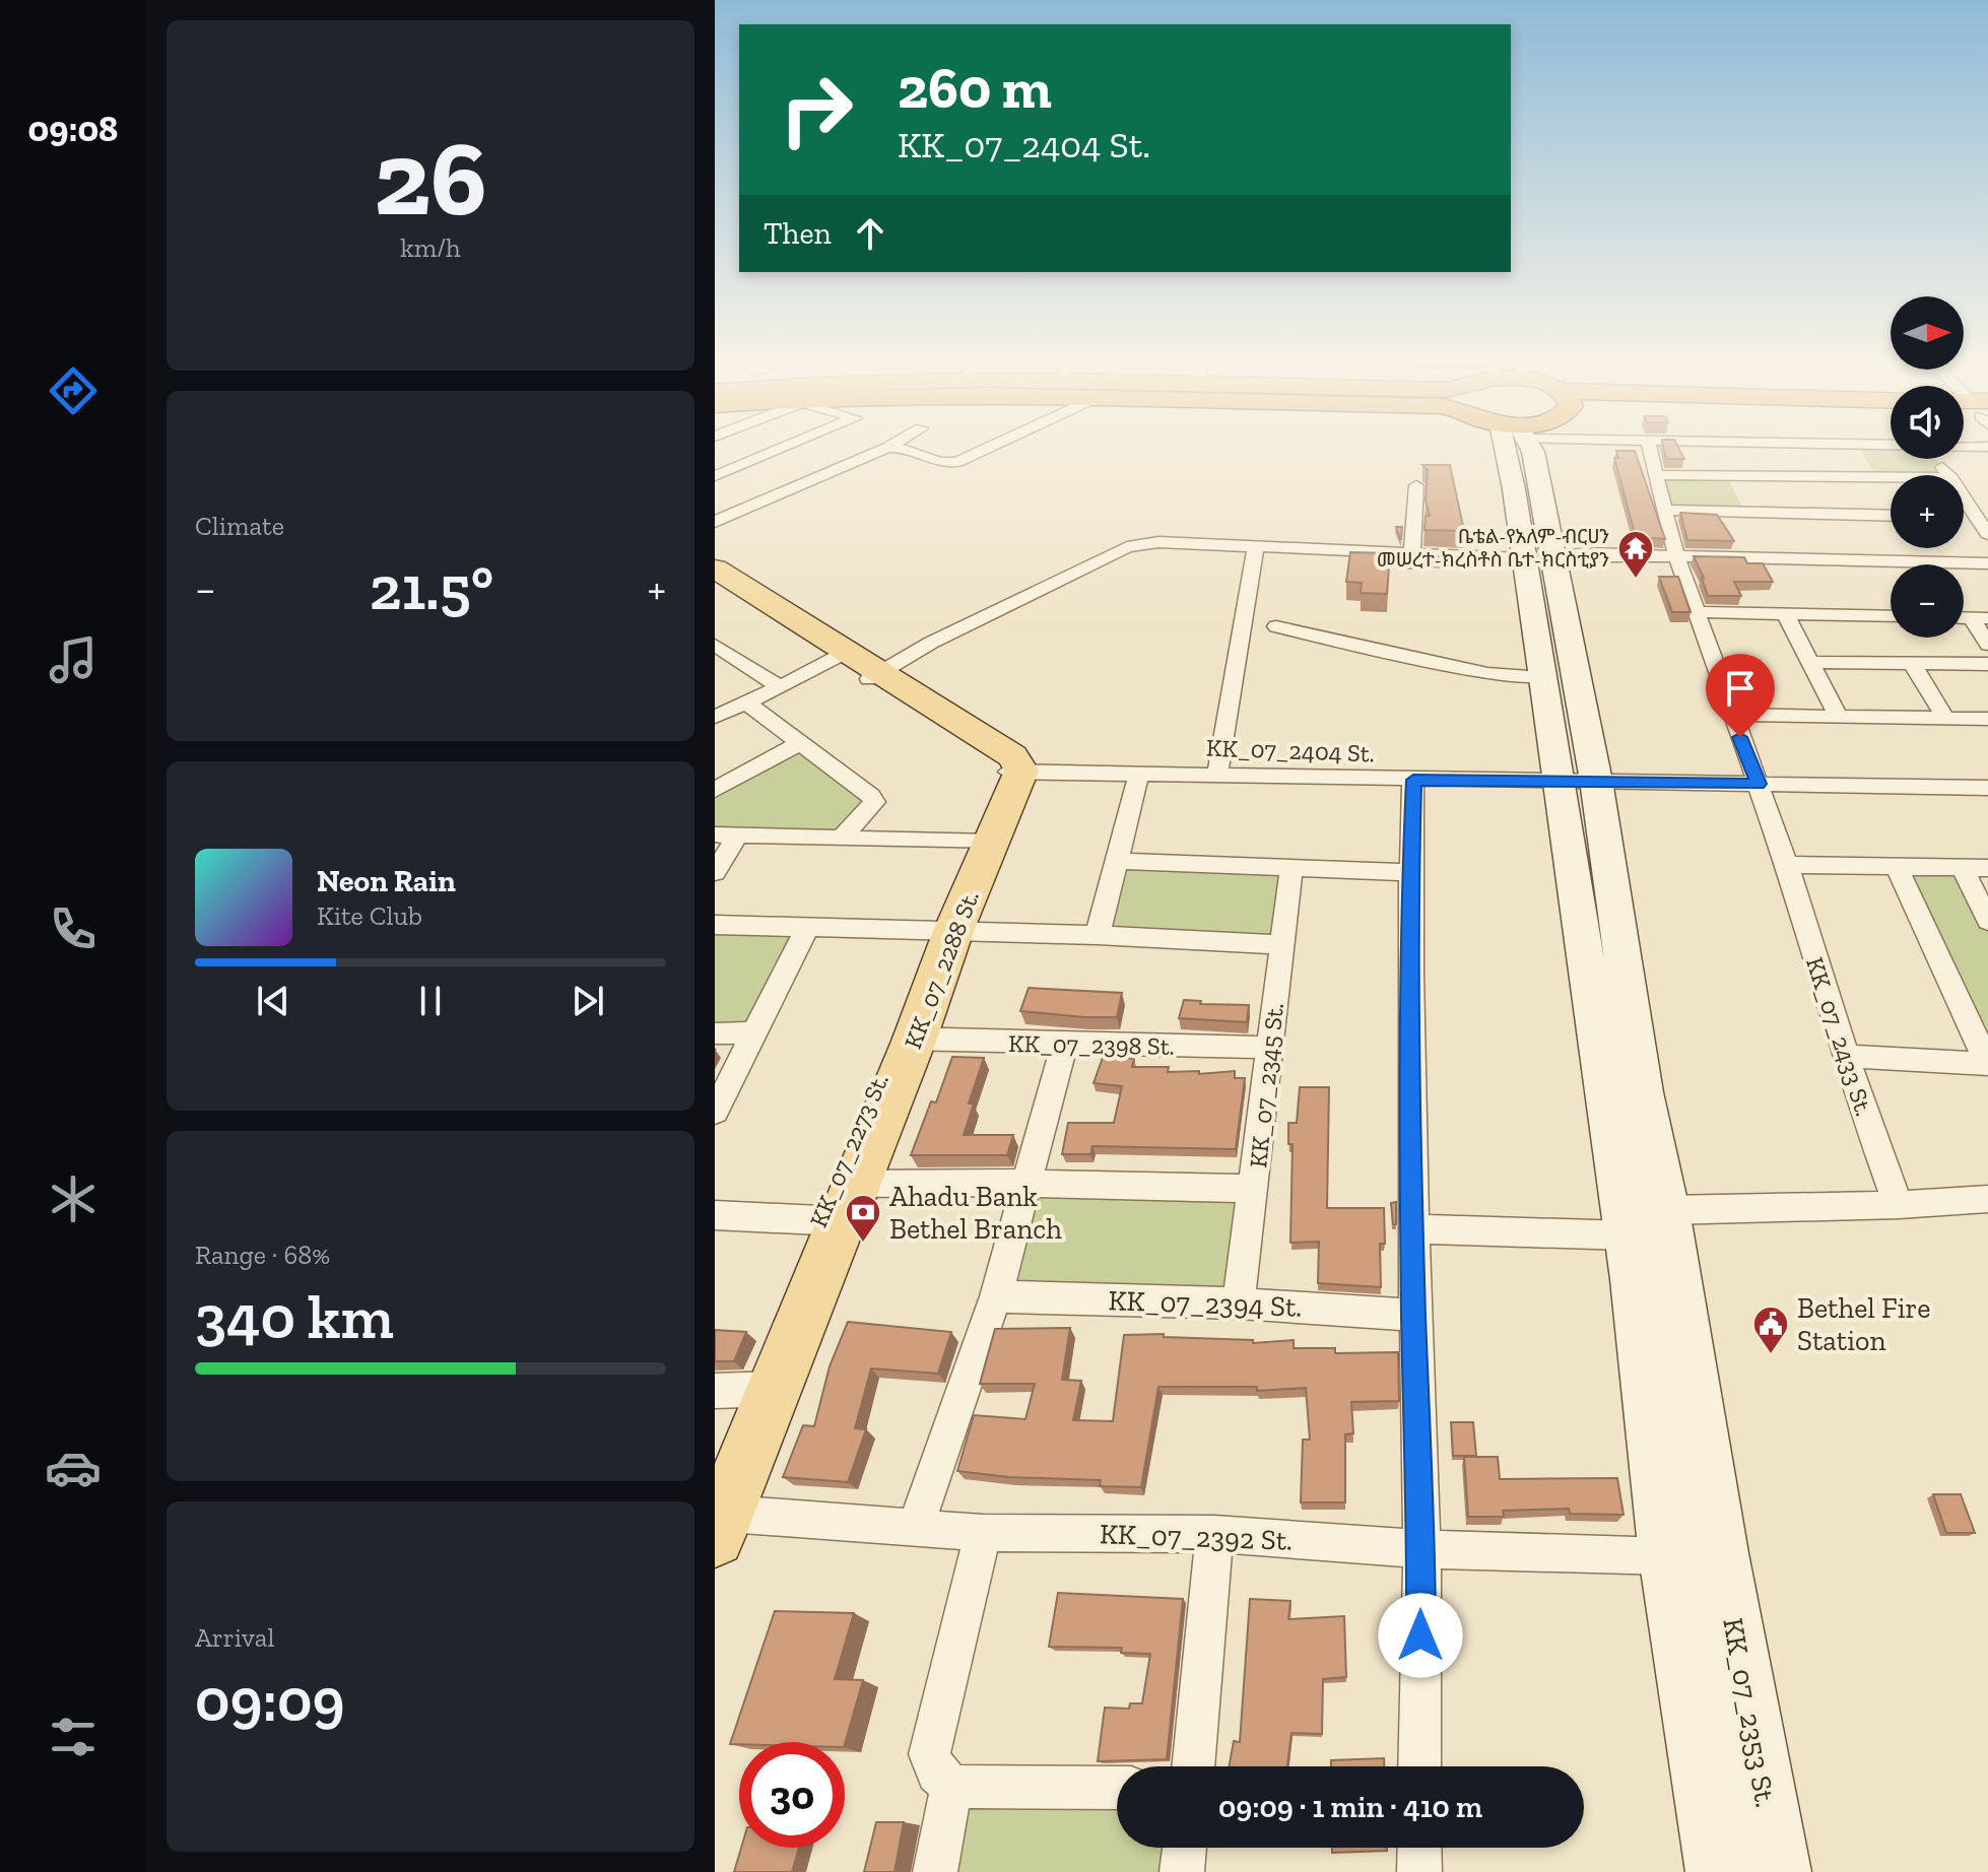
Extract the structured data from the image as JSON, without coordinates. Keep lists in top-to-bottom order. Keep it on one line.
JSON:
{"streets":{"main road":["KK_07_2273 St."],"street":["KK_07_2404 St.","KK_07_2433 St.","KK_07_2398 St.","KK_07_2345 St.","KK_07_2394 St.","KK_07_2392 St.","KK_07_2353 St."]},"crossings":[["KK_07_2404 St.","KK_07_2433 St."],["KK_07_2404 St.","KK_07_2273 St."],["KK_07_2398 St.","KK_07_2345 St."],["KK_07_2398 St.","KK_07_2273 St."],["KK_07_2345 St.","KK_07_2394 St."],["KK_07_2273 St.","KK_07_2392 St."],["KK_07_2392 St.","KK_07_2353 St."]],"places":{"temple":["ቤቴል-የአለም-ብርሀን መሠረተ-ክረስቶስ ቤተ-ክርስቲያን"],"bank":["Ahadu Bank Bethel Branch"],"public building":["Bethel Fire Station"]},"north":"right","page":{"tabs":"09:08","tile":[["26","km/h"],"Climate",["Range · 68%","340 km"],["Arrival","09:09"]],"turn":["260 m","KK_07_2404 St."],"then":"Then","map_buttons":["+","−"],"heat":["−","21.5°","+"],"song":["Neon Rain","Kite Club"],"limit":"30","trip":"09:09 · 1 min · 410 m"}}
